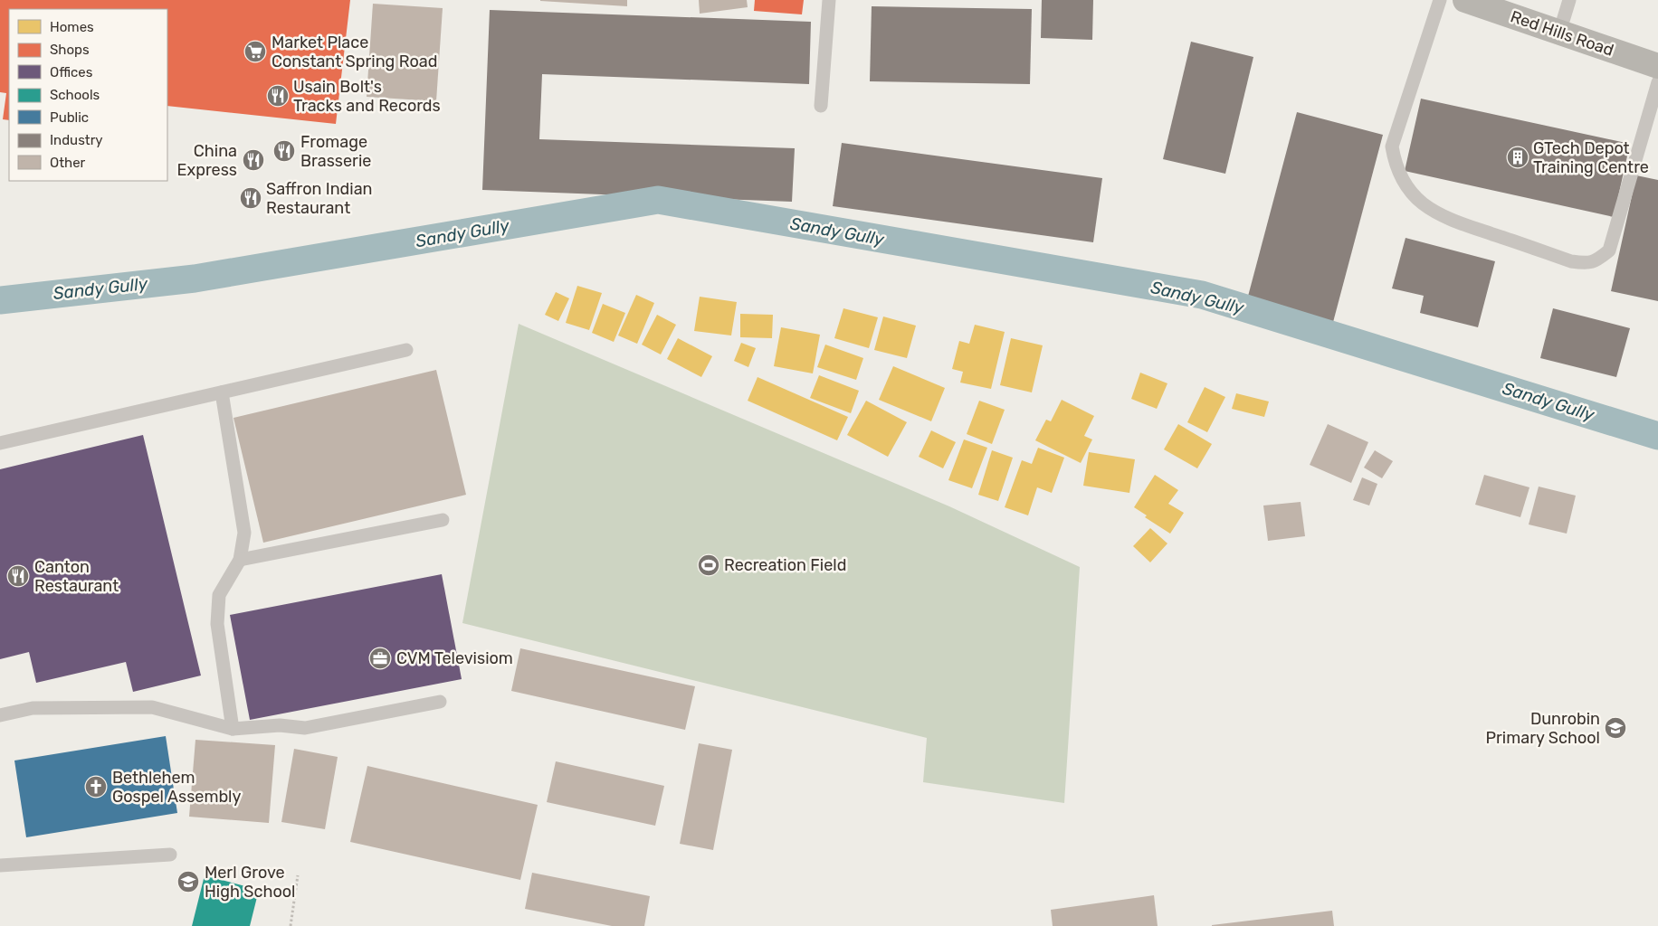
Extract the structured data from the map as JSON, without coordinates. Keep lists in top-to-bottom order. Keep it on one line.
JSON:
{"streets":{"main road":["Red Hills Road"]},"water":["Sandy Gully"],"places":{"supermarket":["Market Place Constant Spring Road"],"restaurant":["Usain Bolt's Tracks and Records","Fromage Brasserie","China Express","Saffron Indian Restaurant","Canton Restaurant"],"building":["GTech Depot Training Centre"],"sports":["Recreation Field"],"office":["CVM Televisiom"],"school or university":["Dunrobin Primary School","Merl Grove High School"],"church":["Bethlehem Gospel Assembly"]},"legend":["Homes","Shops","Offices","Schools","Public","Industry","Other"]}
